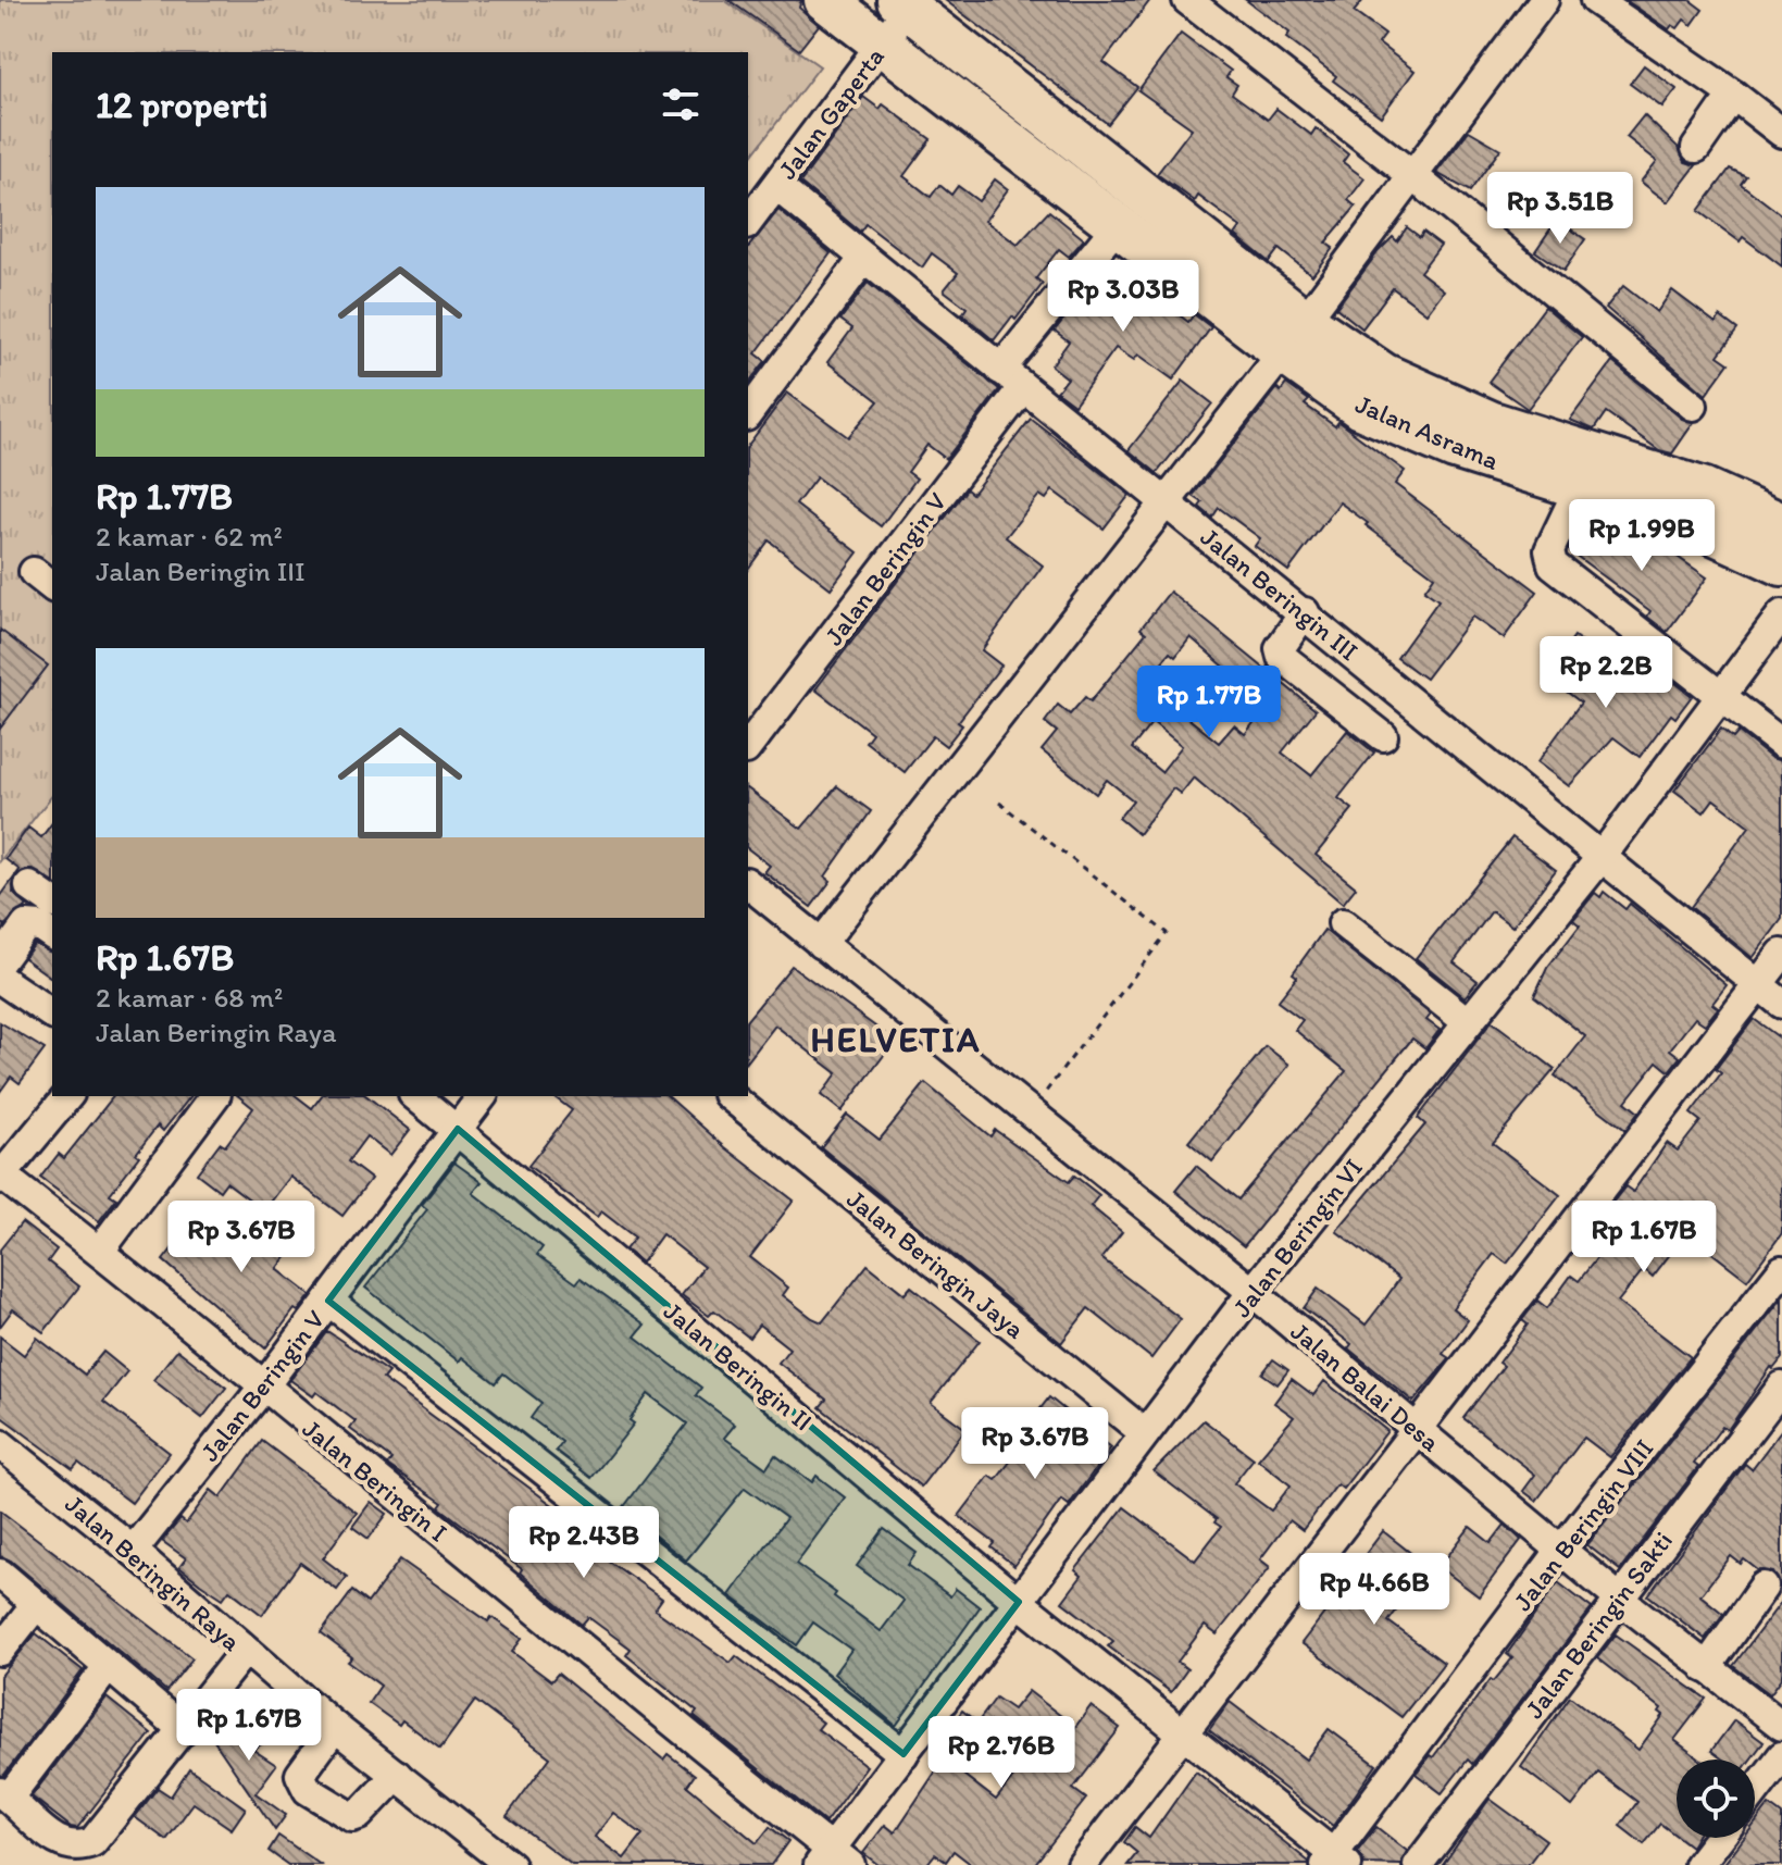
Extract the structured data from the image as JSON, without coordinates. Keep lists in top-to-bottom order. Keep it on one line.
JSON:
{"streets":{"highway":["Jalan Asrama"],"street":["Jalan Gaperta","Jalan Beringin V","Jalan Beringin III","Jalan Beringin VI","Jalan Beringin Jaya","Jalan Beringin II","Jalan Balai Desa","Jalan Beringin I","Jalan Beringin VIII","Jalan Beringin Raya","Jalan Beringin Sakti"]},"crossings":[["Jalan Gaperta","Jalan Asrama"],["Jalan Gaperta","Jalan Beringin III"],["Jalan Beringin V","Jalan Beringin III"],["Jalan Beringin V","Jalan Beringin II"],["Jalan Beringin V","Jalan Beringin I"],["Jalan Beringin V","Jalan Beringin Raya"],["Jalan Beringin III","Jalan Beringin VI"],["Jalan Beringin VI","Jalan Beringin Jaya"],["Jalan Beringin VI","Jalan Beringin II"],["Jalan Beringin VI","Jalan Balai Desa"],["Jalan Beringin VI","Jalan Beringin I"],["Jalan Beringin II","Jalan Beringin VIII"],["Jalan Balai Desa","Jalan Beringin VIII"],["Jalan Balai Desa","Jalan Beringin Sakti"]],"districts":["HELVETIA"],"page":{"heading":"12 properti","list":[{"name":"Rp 1.77B","note":"2 kamar · 62 m² · Jalan Beringin III"},{"name":"Rp 1.67B","note":"2 kamar · 68 m² · Jalan Beringin Raya"}],"price":["Rp 3.51B","Rp 3.03B","Rp 1.99B","Rp 2.2B","Rp 1.77B","Rp 3.67B","Rp 1.67B","Rp 3.67B","Rp 2.43B","Rp 4.66B","Rp 1.67B","Rp 2.76B"]}}
